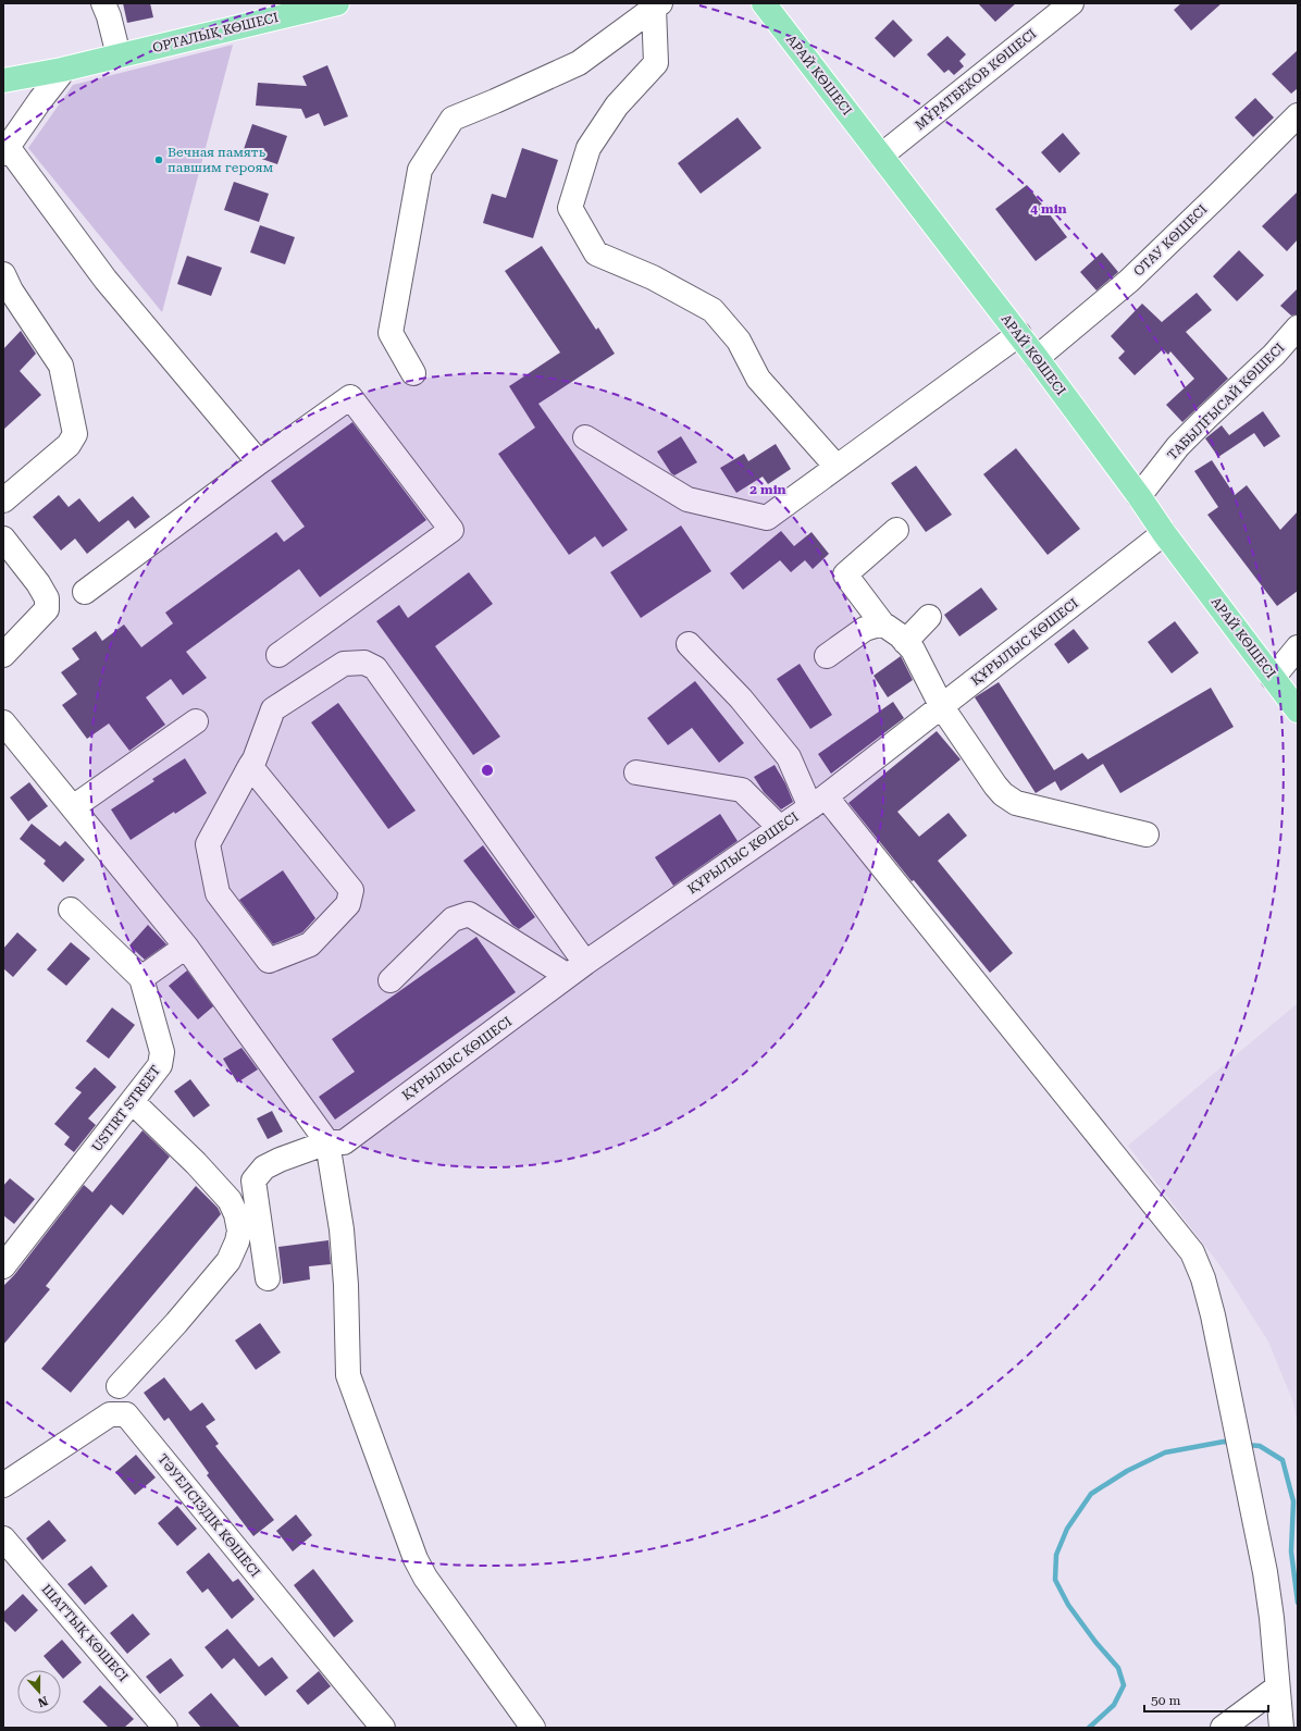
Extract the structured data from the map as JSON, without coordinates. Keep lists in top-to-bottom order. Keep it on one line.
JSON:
{"streets":{"main road":["ОРТАЛЫҚ КӨШЕСІ","АРАЙ КӨШЕСІ"],"street":["МҰРАТБЕКОВ КӨШЕСІ","ОТАУ КӨШЕСІ","ТАБЫЛҒЫСАЙ КӨШЕСІ","ҚҰРЫЛЫС КӨШЕСІ","USTIRT STREET","ТӘУЕЛСІЗДІК КӨШЕСІ","ШАТТЫҚ КӨШЕСІ"]},"crossings":[["АРАЙ КӨШЕСІ","МҰРАТБЕКОВ КӨШЕСІ"],["АРАЙ КӨШЕСІ","ОТАУ КӨШЕСІ"],["АРАЙ КӨШЕСІ","ТАБЫЛҒЫСАЙ КӨШЕСІ"],["АРАЙ КӨШЕСІ","ҚҰРЫЛЫС КӨШЕСІ"]],"places":["Вечная память павшим героям"],"scale_bar":"50 m","north":"bottom","rings":["4 min","2 min"]}
